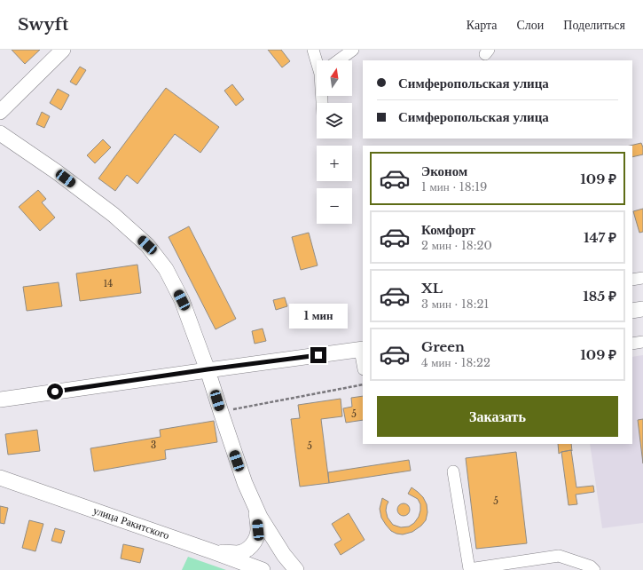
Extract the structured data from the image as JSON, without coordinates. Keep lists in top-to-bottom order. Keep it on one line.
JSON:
{"streets":{"main road":["улица Ракитского"]},"house_numbers":["14","5","3","5","5"],"north":"top","page":{"header":"Swyft","nav":["Карта","Слои","Поделиться"],"map_buttons":["+","−"],"banner":["Симферопольская улица","Симферопольская улица"],"list":[{"name":"Эконом","note":"1 мин · 18:19","value":"109 ₽"},{"name":"Комфорт","note":"2 мин · 18:20","value":"147 ₽"},{"name":"XL","note":"3 мин · 18:21","value":"185 ₽"},{"name":"Green","note":"4 мин · 18:22","value":"109 ₽"}],"bubble":"1 мин","buttons":"Заказать"}}
